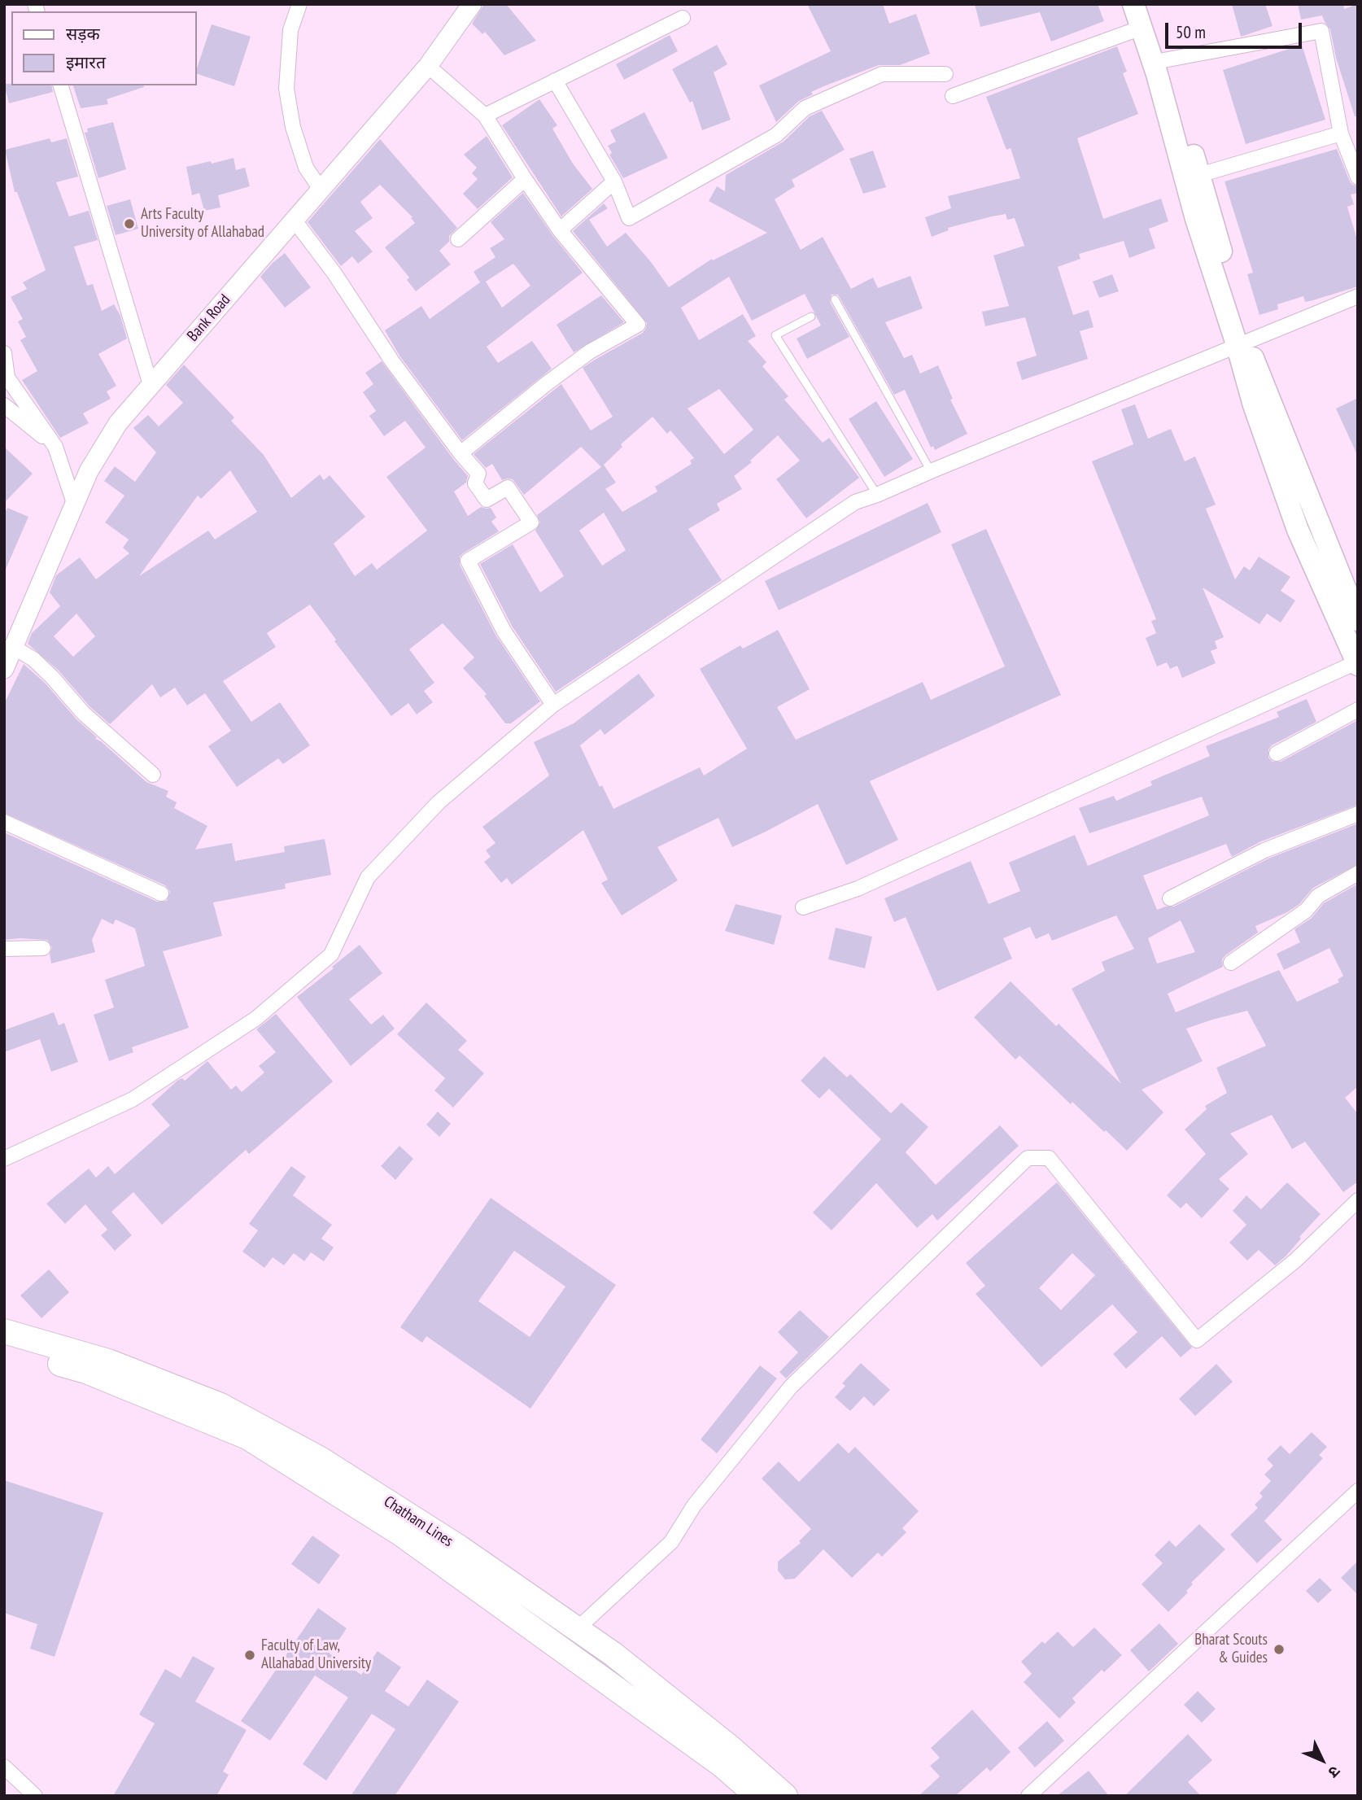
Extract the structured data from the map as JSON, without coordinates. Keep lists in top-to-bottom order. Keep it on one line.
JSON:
{"streets":{"highway":["Chatham Lines"],"street":["Bank Road"]},"places":["Arts Faculty University of Allahabad","Bharat Scouts & Guides","Faculty of Law, Allahabad University"],"legend":["सड़क","इमारत"],"scale_bar":"50 m","north":"bottom right"}
